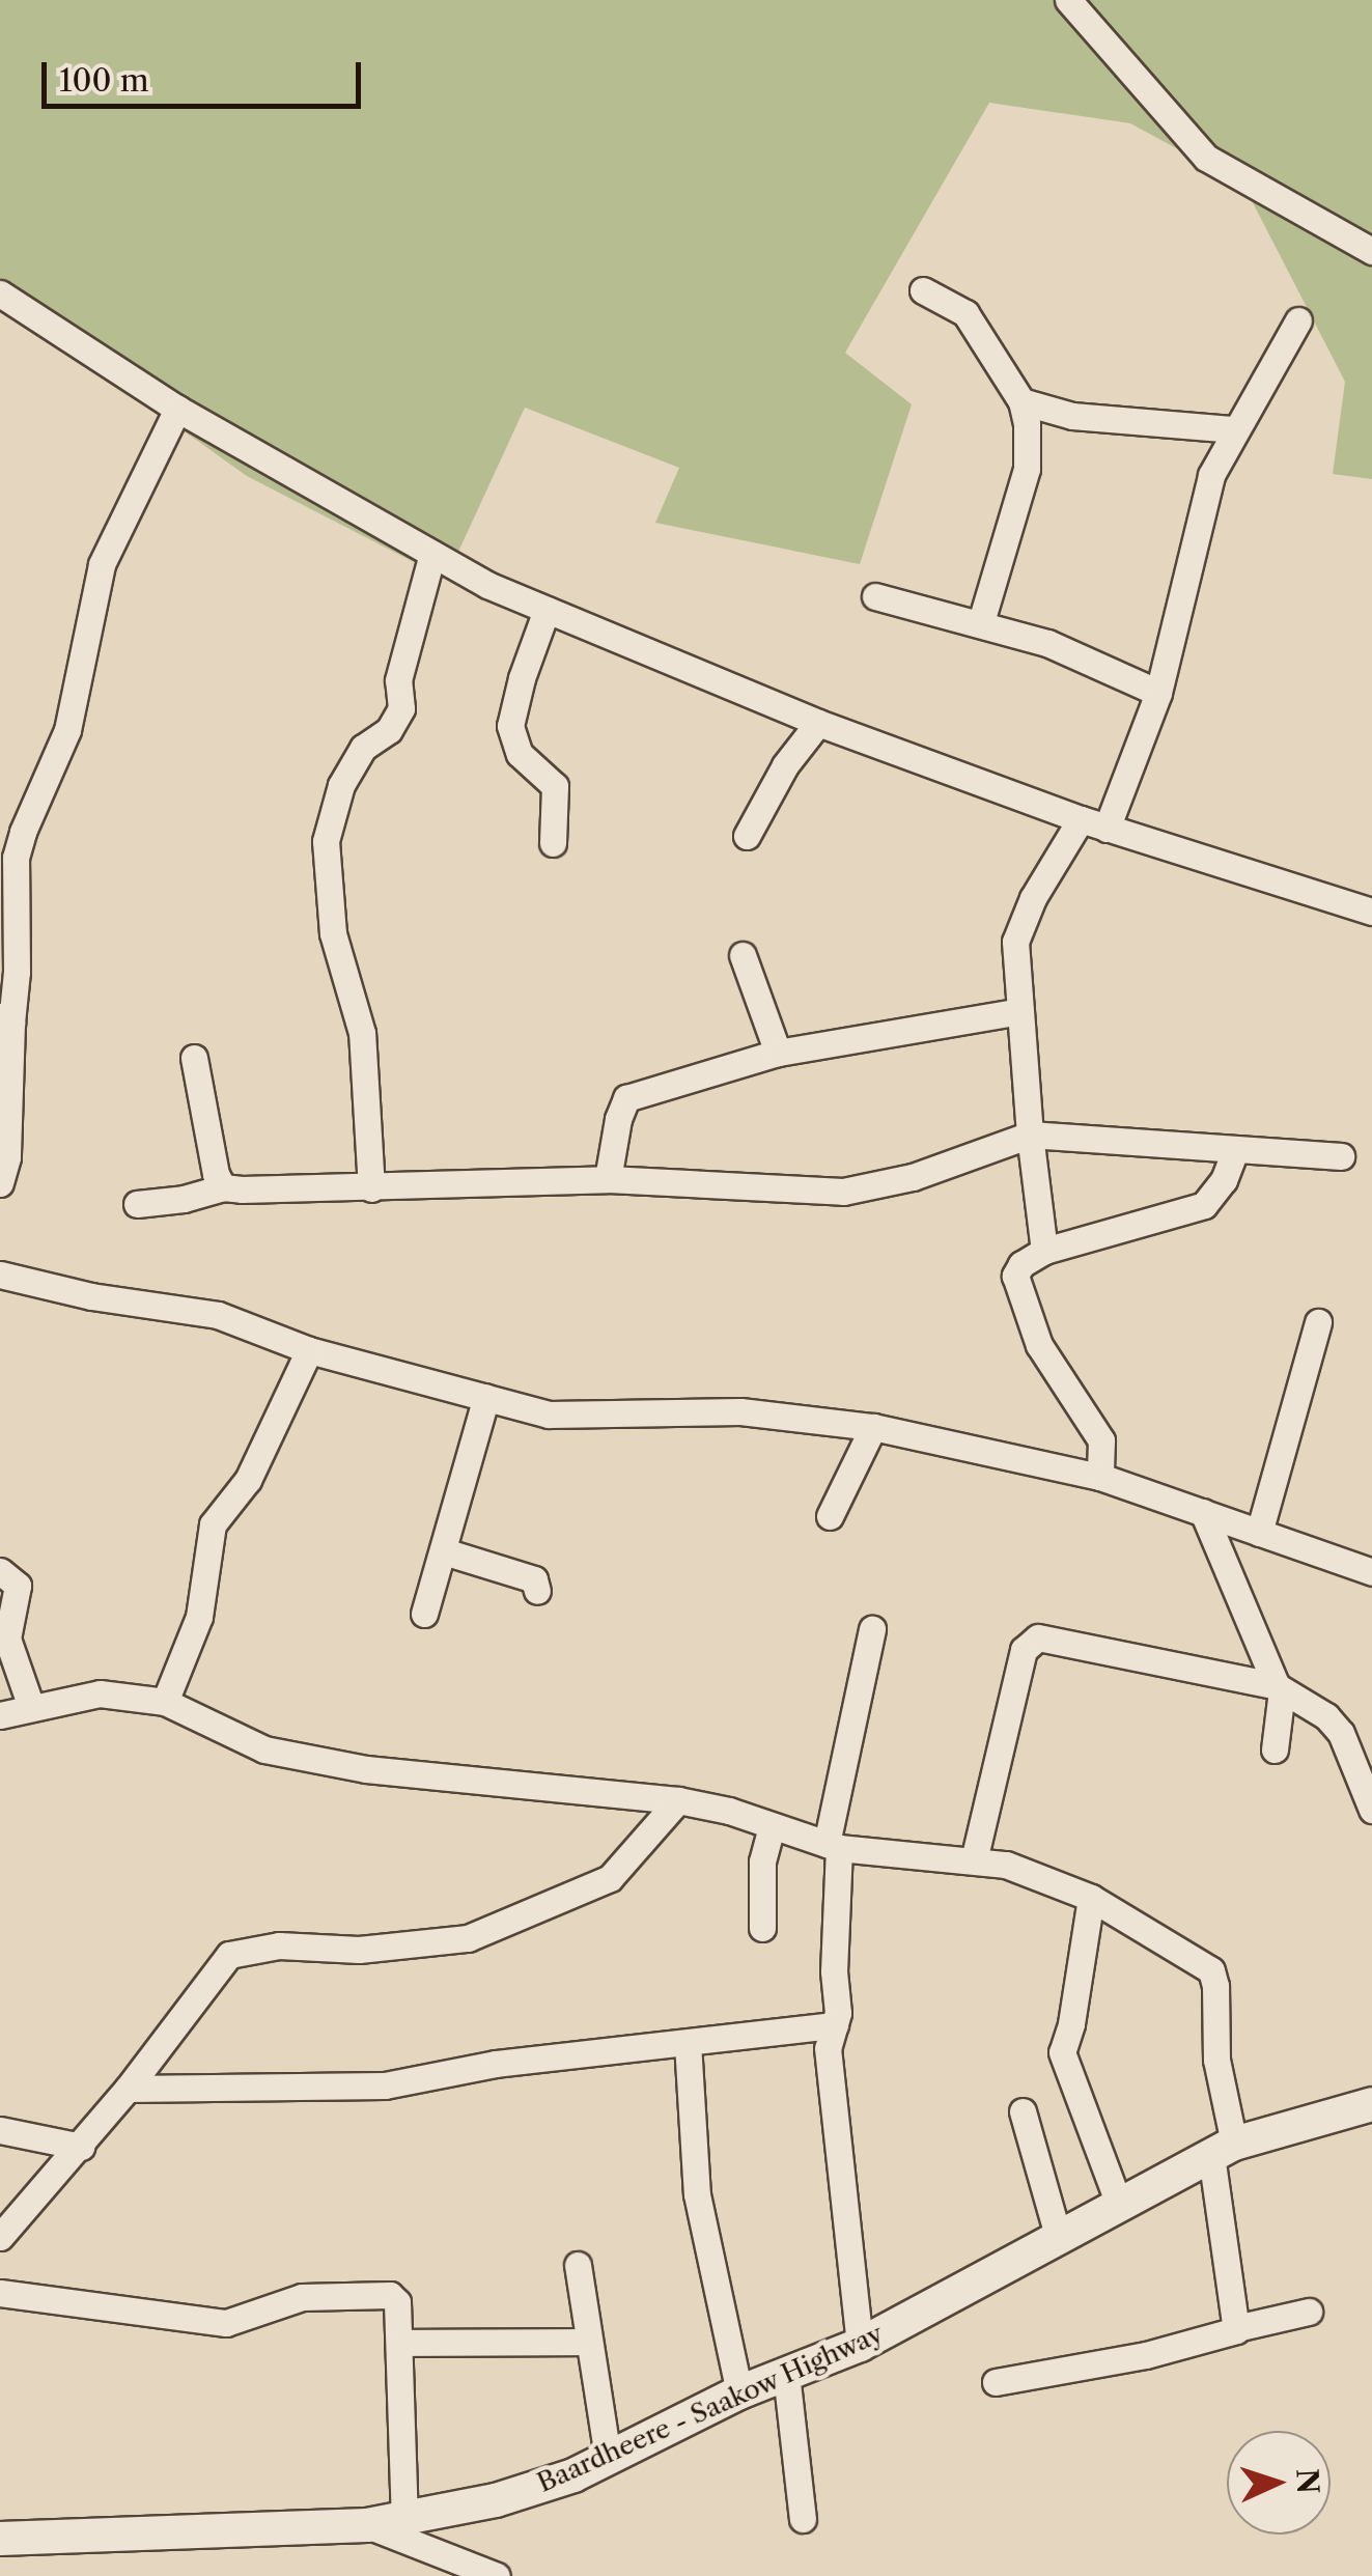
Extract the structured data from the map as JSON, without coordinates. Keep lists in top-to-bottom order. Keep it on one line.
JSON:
{"streets":{"main road":["Baardheere - Saakow Highway"]},"scale_bar":"100 m","north":"right"}
